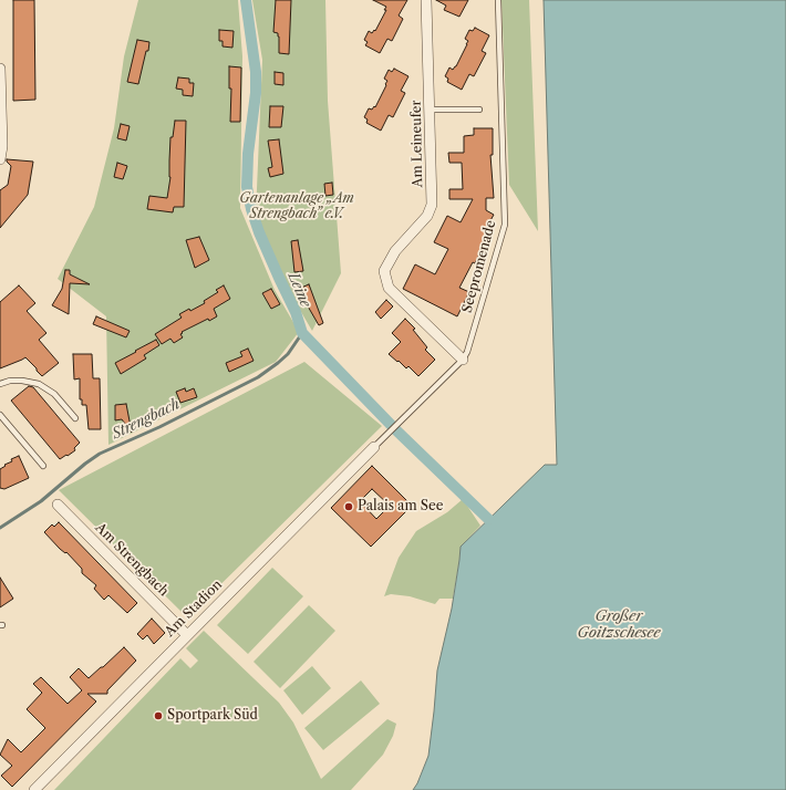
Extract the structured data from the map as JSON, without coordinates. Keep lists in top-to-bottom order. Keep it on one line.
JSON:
{"streets":{"street":["Am Leineufer","Am Strengbach","Am Stadion"],"lane":["Seepromenade"]},"crossings":[["Am Leineufer","Seepromenade"],["Seepromenade","Am Stadion"],["Am Strengbach","Am Stadion"]],"water":["Leine","Strengbach","Großer Goitzschesee"],"parks":["Gartenanlage „Am Strengbach” e.V."],"places":["Palais am See","Sportpark Süd"]}
